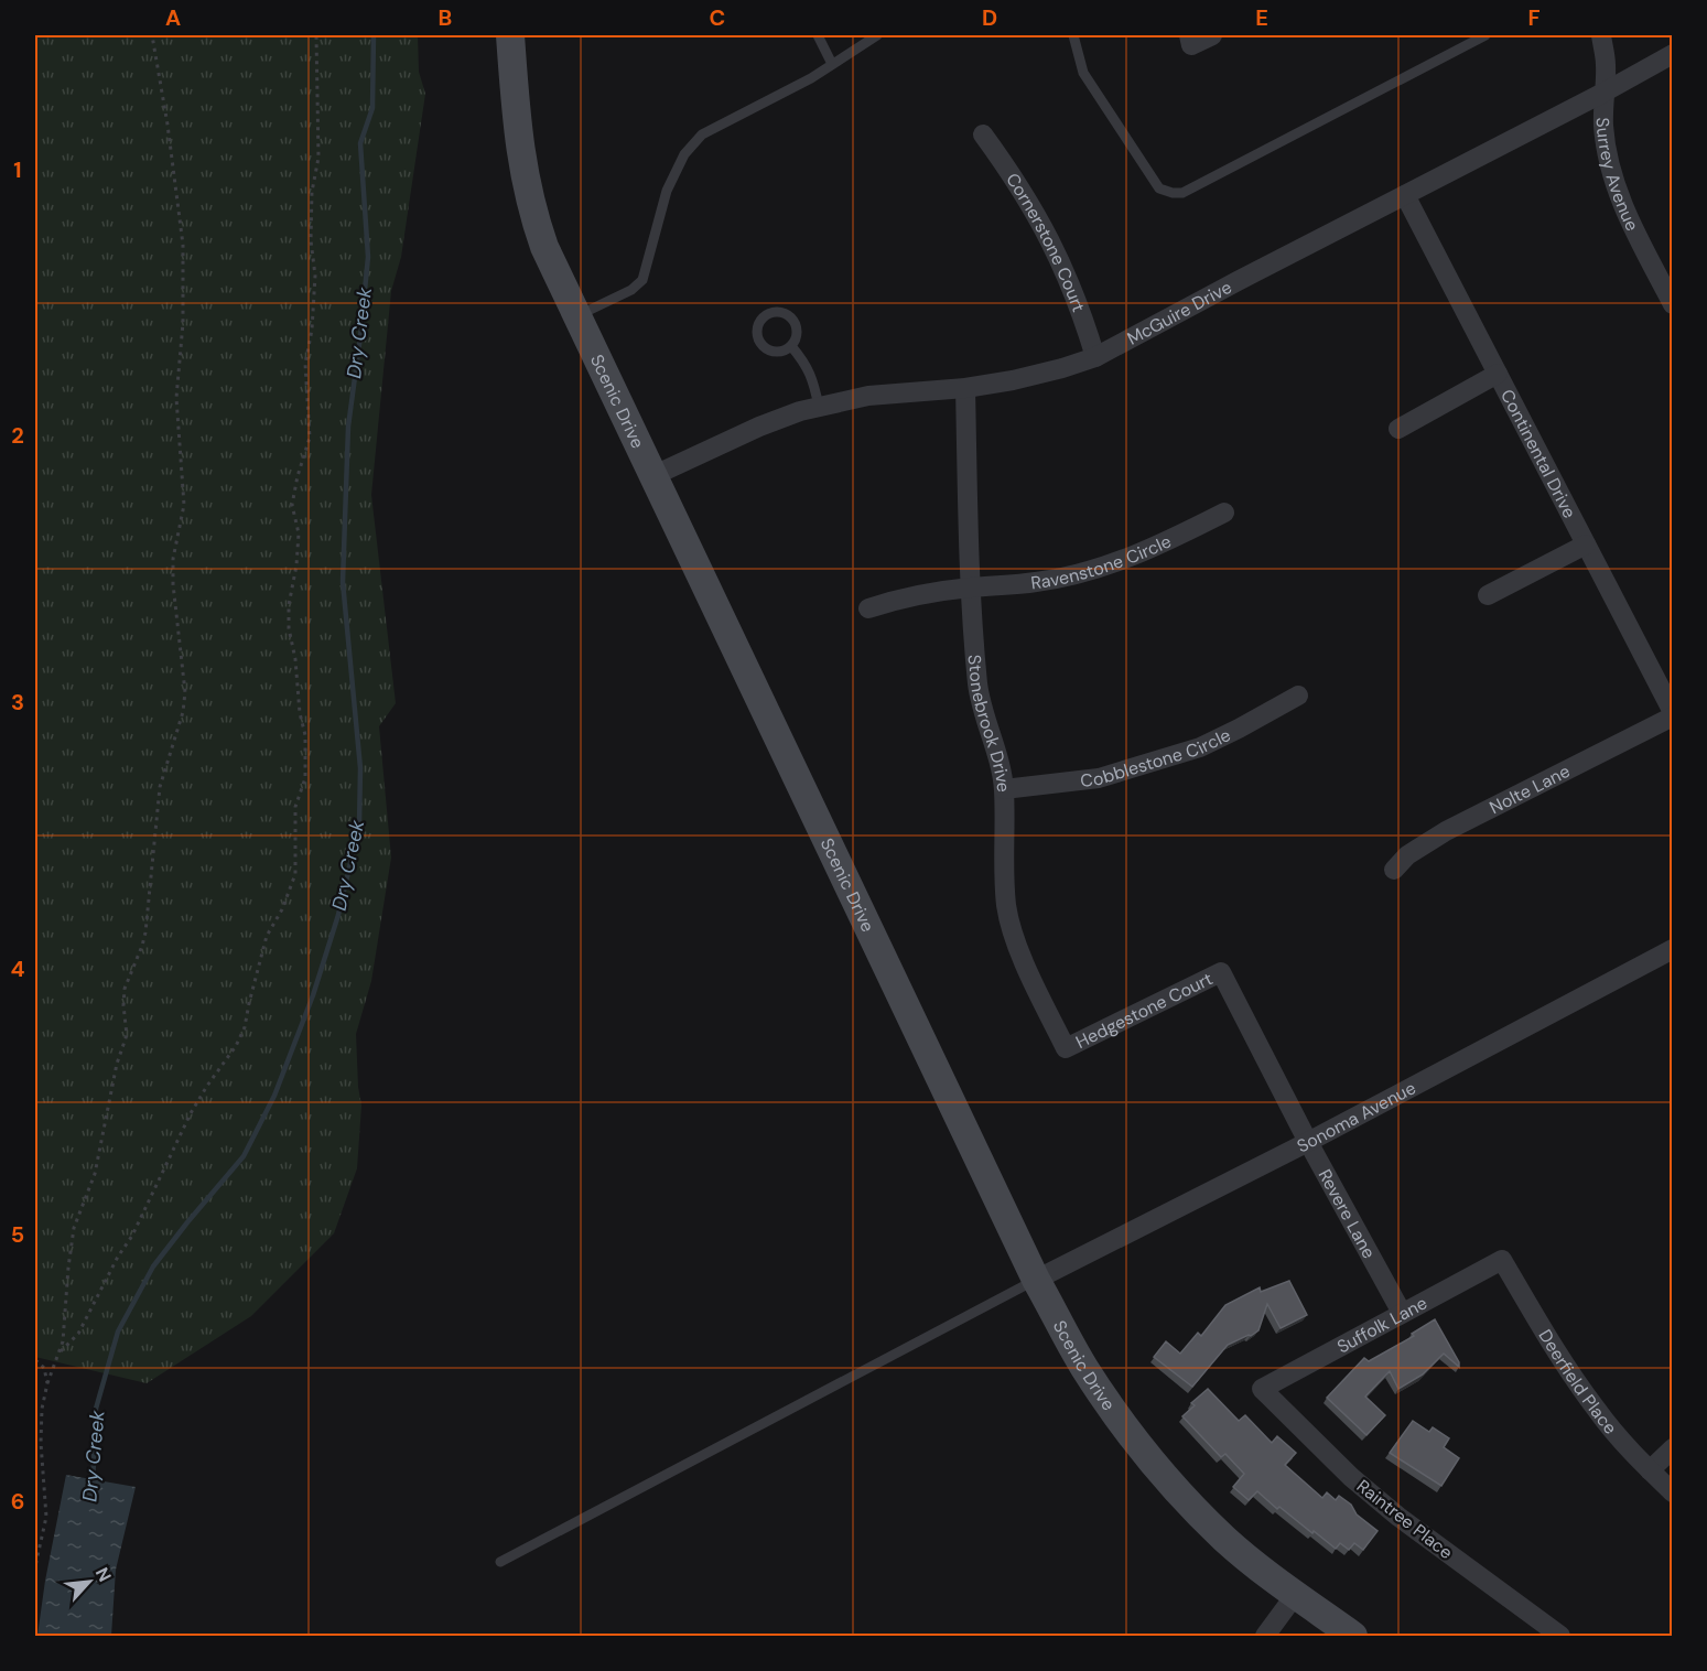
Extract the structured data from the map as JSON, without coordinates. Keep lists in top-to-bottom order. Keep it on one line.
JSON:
{"streets":{"main road":["Scenic Drive"],"street":["Surrey Avenue","Cornerstone Court","McGuire Drive","Continental Drive","Ravenstone Circle","Stonebrook Drive","Cobblestone Circle","Nolte Lane","Hedgestone Court","Sonoma Avenue","Revere Lane","Suffolk Lane","Deerfield Place","Raintree Place"]},"crossings":[["Surrey Avenue","McGuire Drive"],["Cornerstone Court","McGuire Drive"],["McGuire Drive","Scenic Drive"],["McGuire Drive","Continental Drive"],["McGuire Drive","Stonebrook Drive"],["Scenic Drive","Sonoma Avenue"],["Continental Drive","Nolte Lane"],["Ravenstone Circle","Stonebrook Drive"],["Stonebrook Drive","Cobblestone Circle"],["Stonebrook Drive","Hedgestone Court"],["Hedgestone Court","Revere Lane"],["Sonoma Avenue","Revere Lane"],["Revere Lane","Suffolk Lane"],["Suffolk Lane","Deerfield Place"],["Suffolk Lane","Raintree Place"]],"water":["Dry Creek"],"north":"top right","grid":{"columns":["A","B","C","D","E","F"],"rows":["1","2","3","4","5","6"]}}
